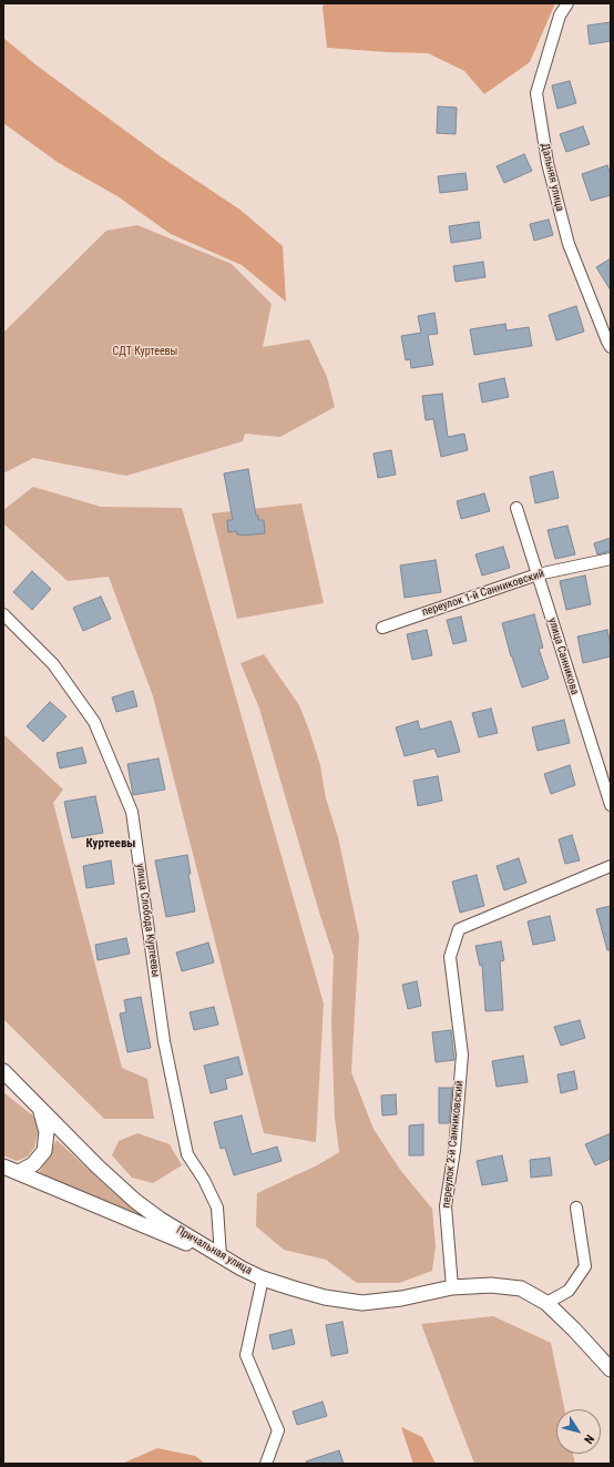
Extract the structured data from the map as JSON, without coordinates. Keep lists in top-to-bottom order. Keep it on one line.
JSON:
{"streets":{"street":["Дальняя улица","переулок 1-й Санниковский","улица Санникова","улица Слобода Куртеевы","переулок 2-й Санниковский","Причальная улица"]},"crossings":[["переулок 1-й Санниковский","улица Санникова"],["улица Слобода Куртеевы","Причальная улица"],["переулок 2-й Санниковский","Причальная улица"]],"districts":["Куртеевы"],"parks":["СДТ Куртеевы"],"north":"bottom right"}
